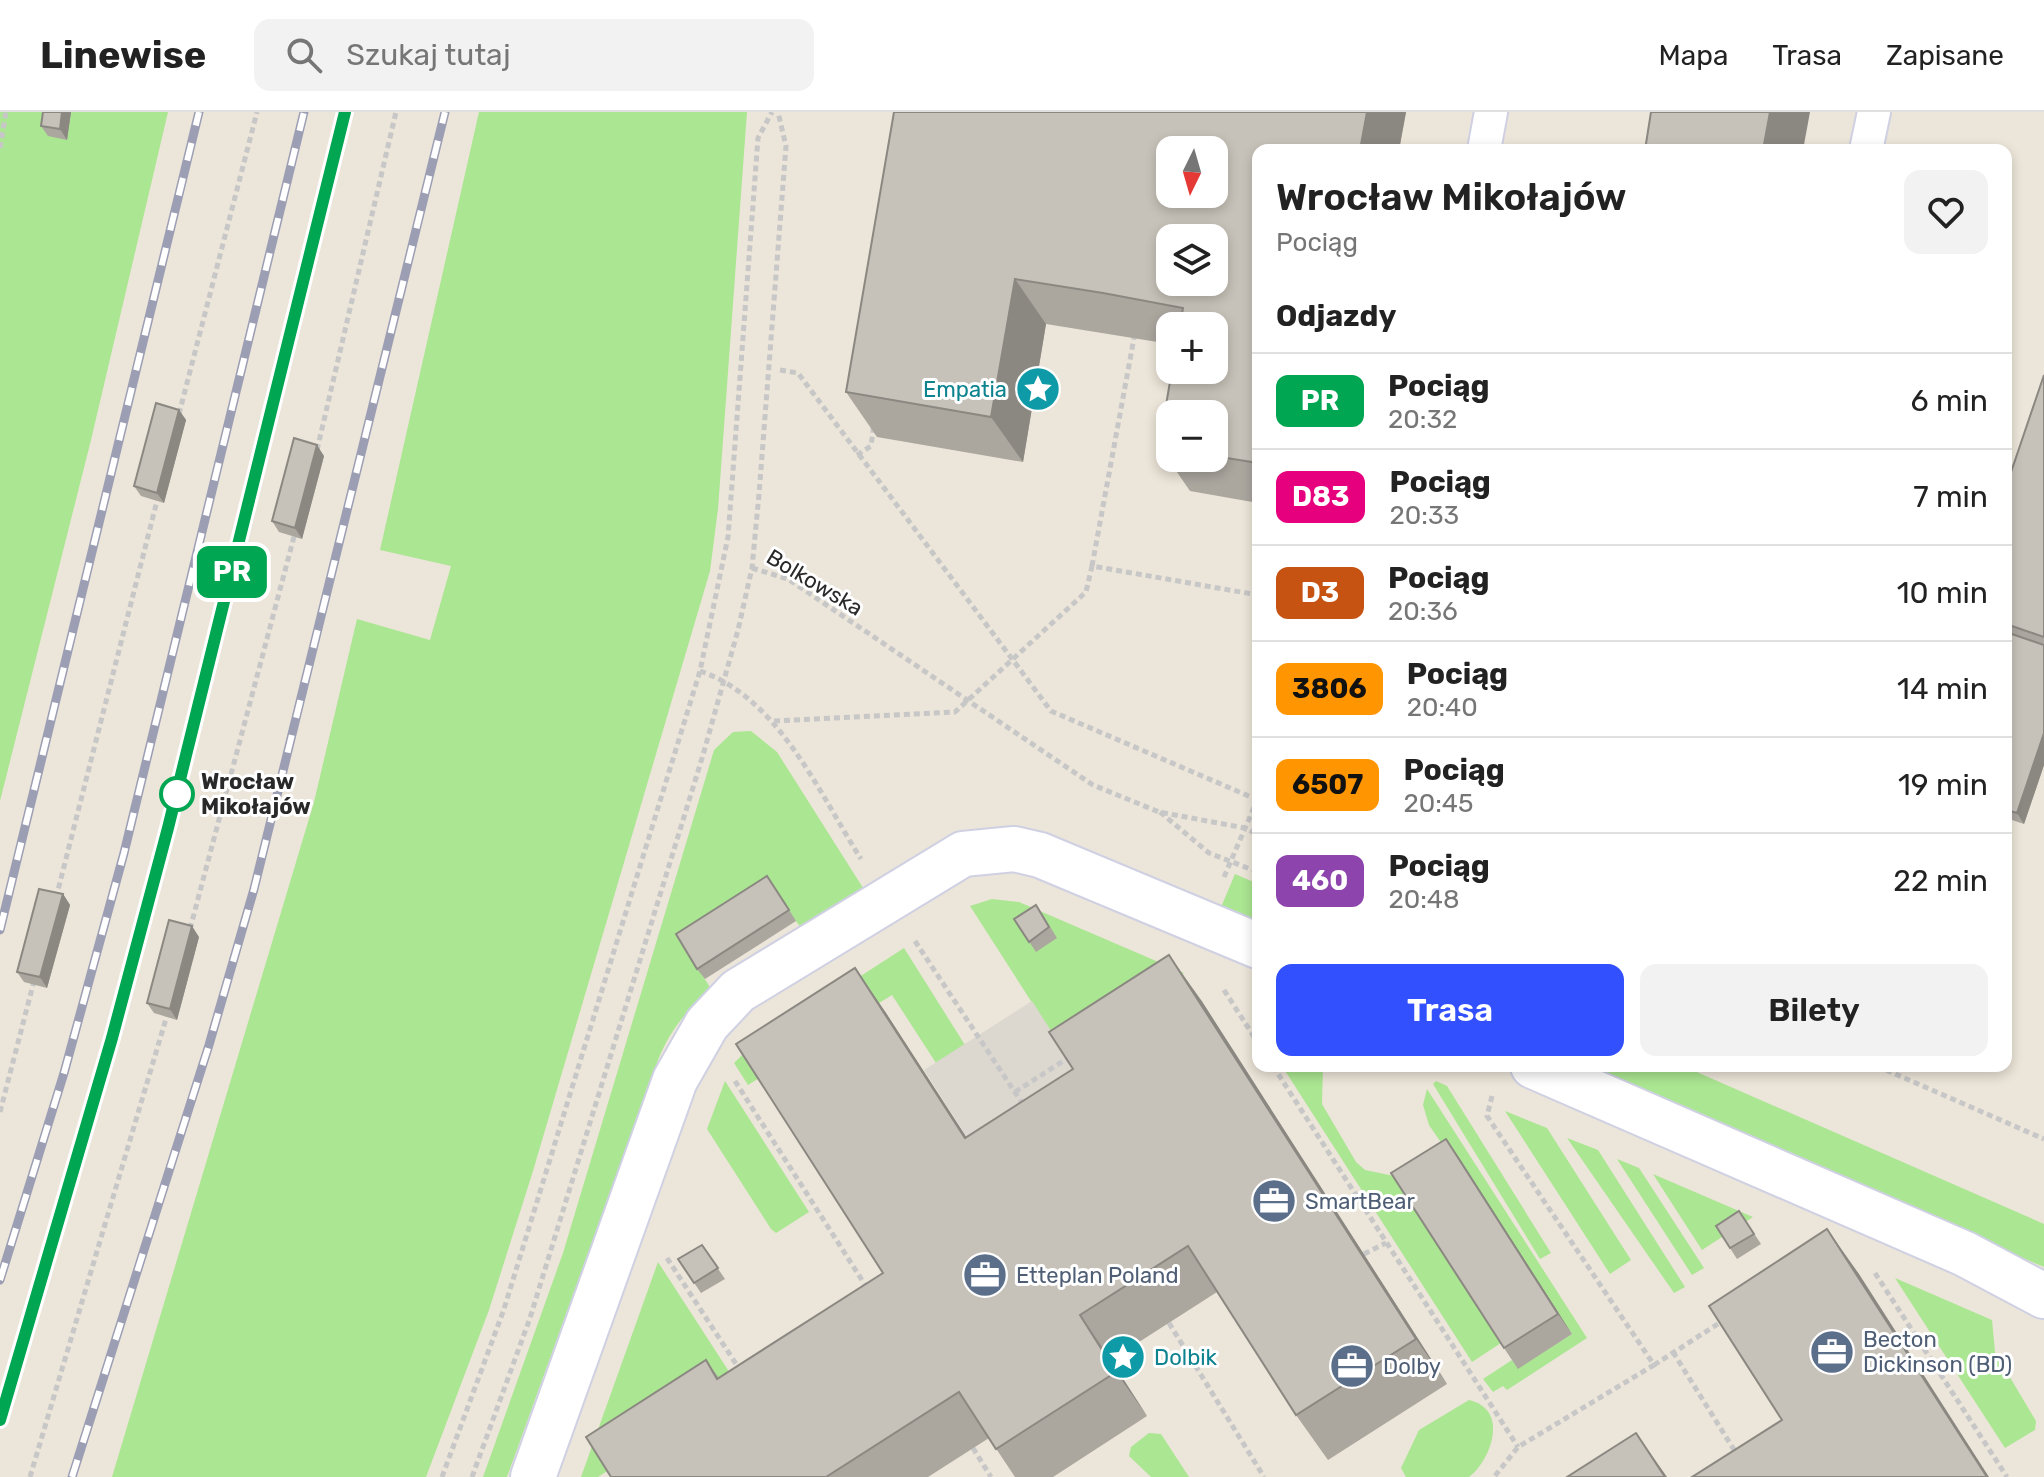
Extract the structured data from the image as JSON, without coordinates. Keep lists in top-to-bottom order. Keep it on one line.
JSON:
{"streets":{"path":["Bolkowska"]},"places":{"place":["Empatia","Dolbik"],"other":["Wrocław Mikołajów"],"office":["SmartBear","Etteplan Poland","Becton Dickinson (BD)","Dolby"]},"north":"bottom","page":{"header":"Linewise","search":"Szukaj tutaj","nav":["Mapa","Trasa","Zapisane"],"on_map":"PR","map_buttons":["+","−"],"heading":[["Wrocław Mikołajów","Pociąg"],"Odjazdy"],"list":[{"mark":"PR","name":"Pociąg","note":"20:32","value":"6 min"},{"mark":"D83","name":"Pociąg","note":"20:33","value":"7 min"},{"mark":"D3","name":"Pociąg","note":"20:36","value":"10 min"},{"mark":"3806","name":"Pociąg","note":"20:40","value":"14 min"},{"mark":"6507","name":"Pociąg","note":"20:45","value":"19 min"},{"mark":"460","name":"Pociąg","note":"20:48","value":"22 min"}],"buttons":["Trasa","Bilety"]}}
